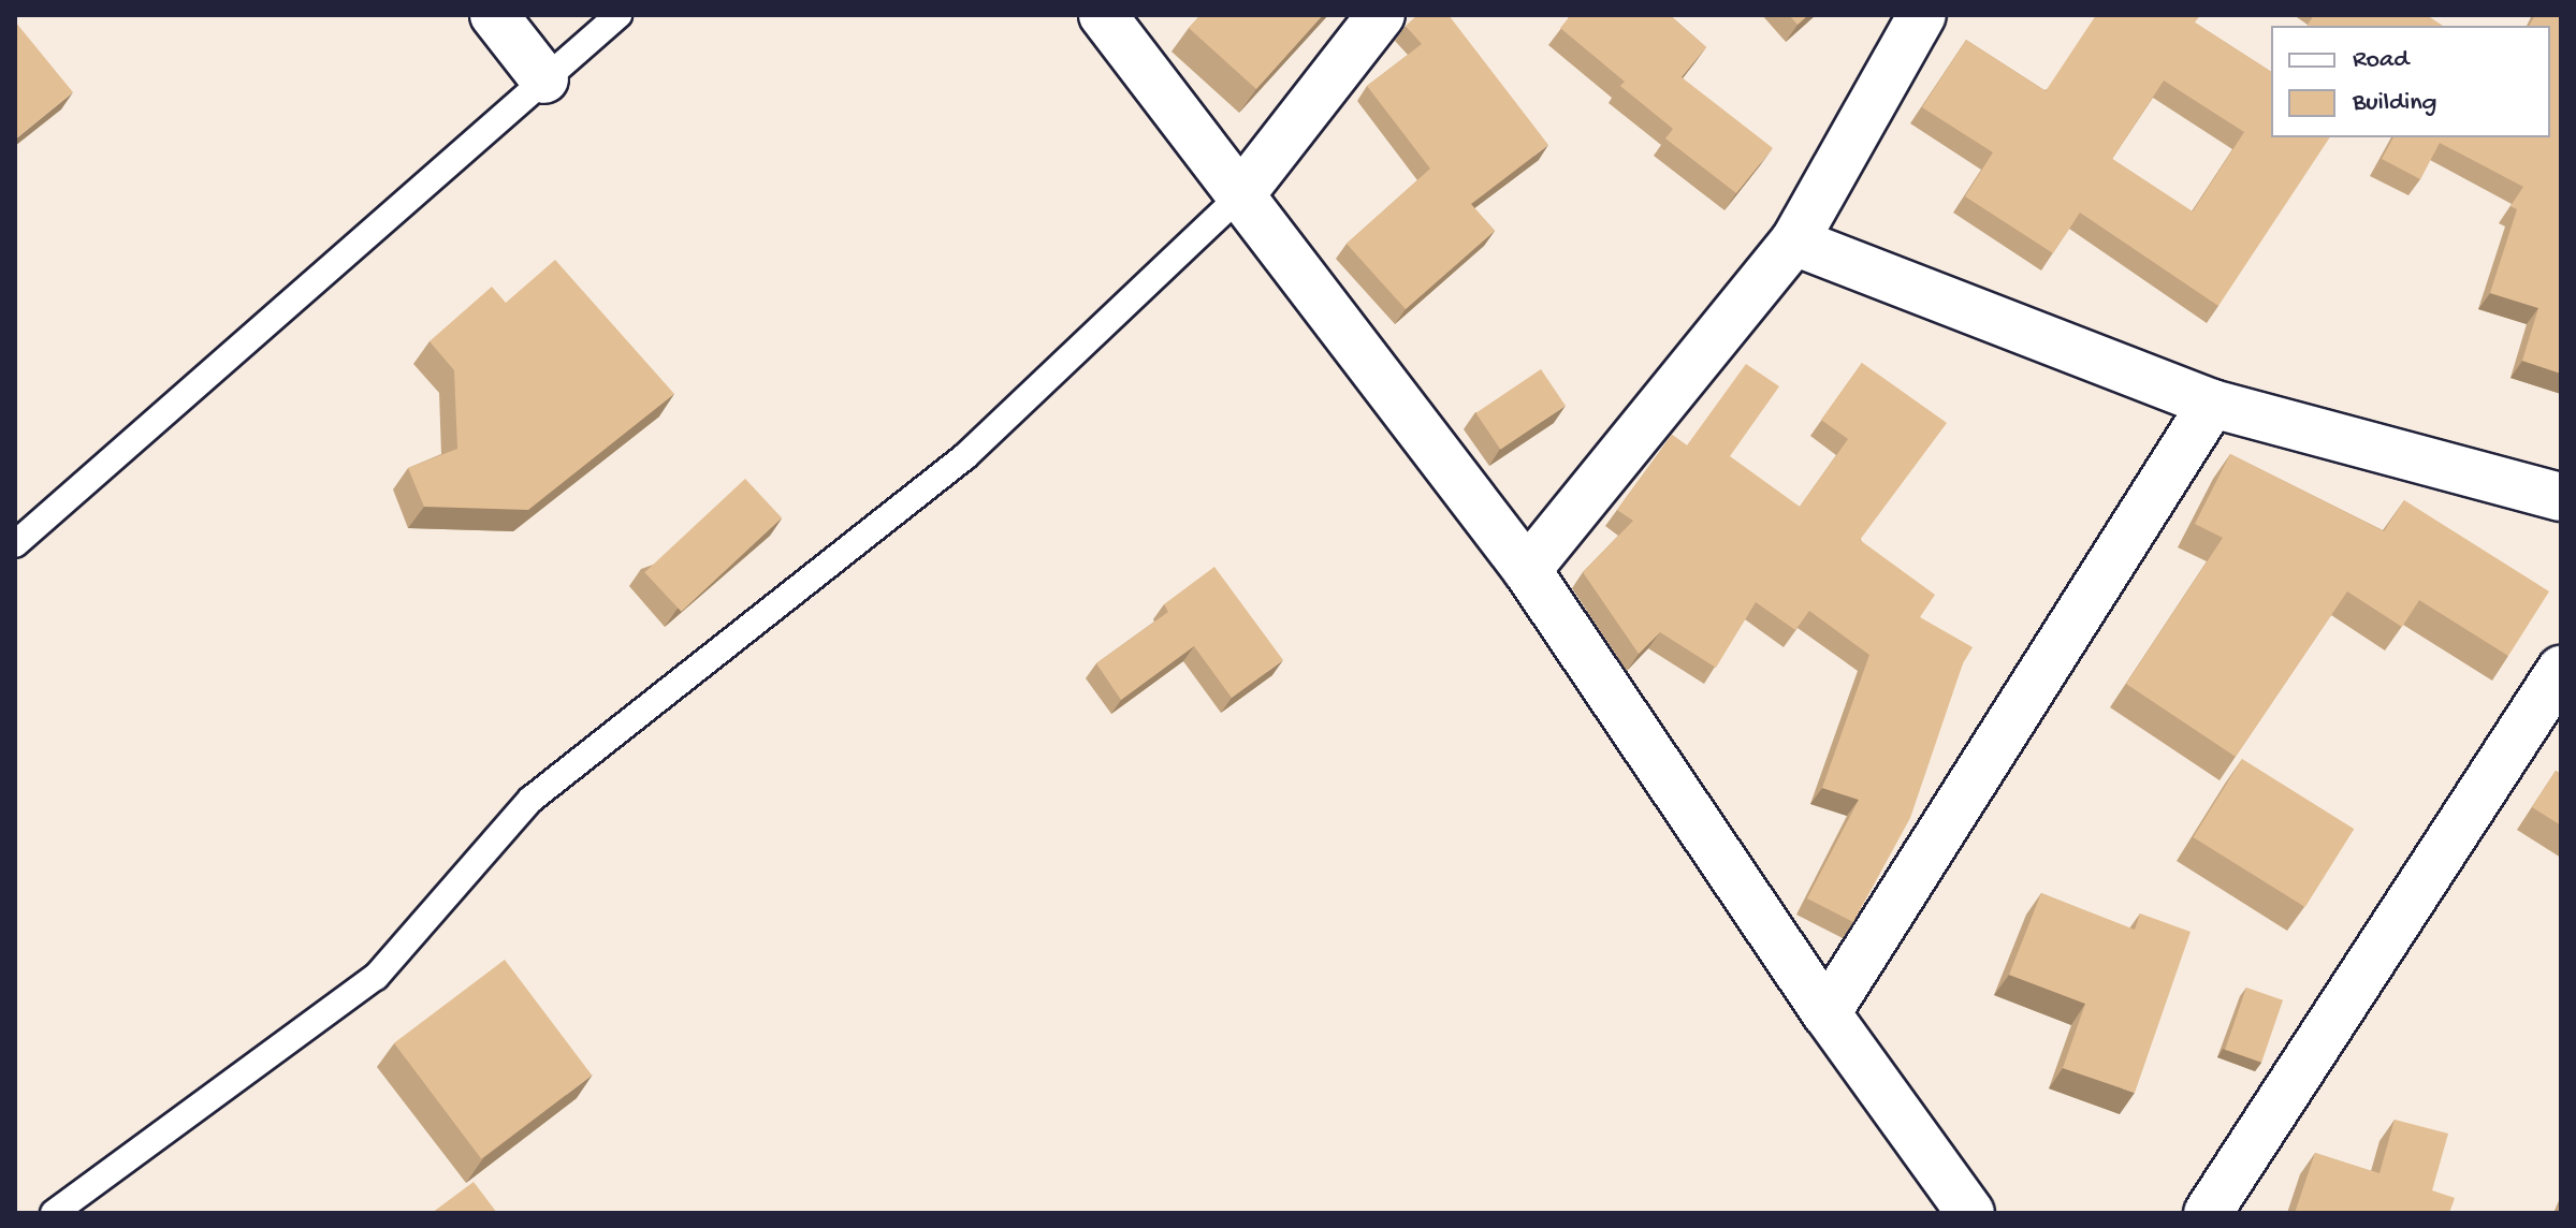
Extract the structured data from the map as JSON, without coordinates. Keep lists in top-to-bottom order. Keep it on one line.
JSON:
{"legend":["Road","Building"]}
